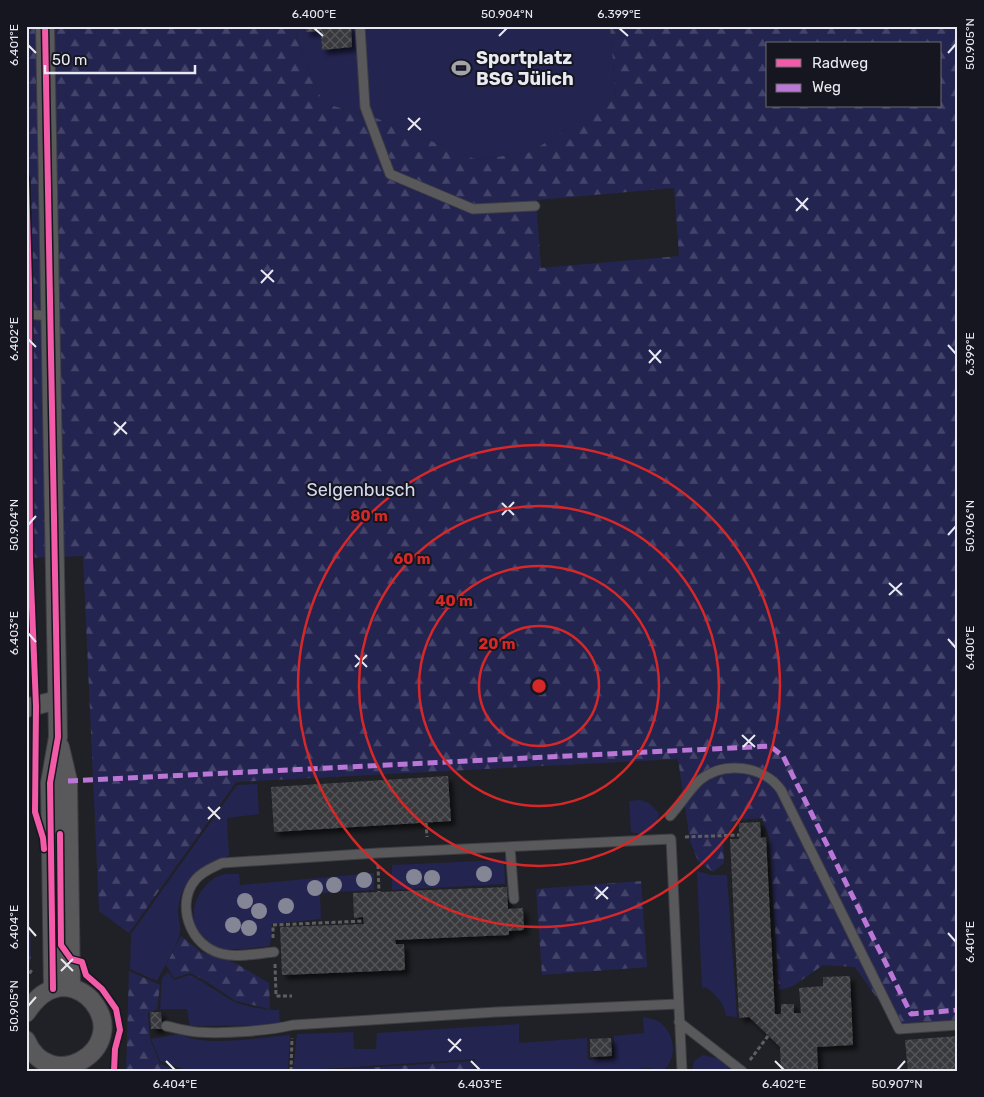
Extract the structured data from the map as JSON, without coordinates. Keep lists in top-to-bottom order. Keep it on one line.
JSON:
{"parks":["Selgenbusch"],"places":{"sports":["Sportplatz BSG Jülich"]},"legend":["Radweg","Weg"],"scale_bar":"50 m","coordinates":["6.400°E","50.904°N","6.399°E","50.905°N","6.401°E","6.402°E","50.906°N","6.403°E","6.404°E","50.907°N"],"rings":["80 m","60 m","40 m","20 m"]}
